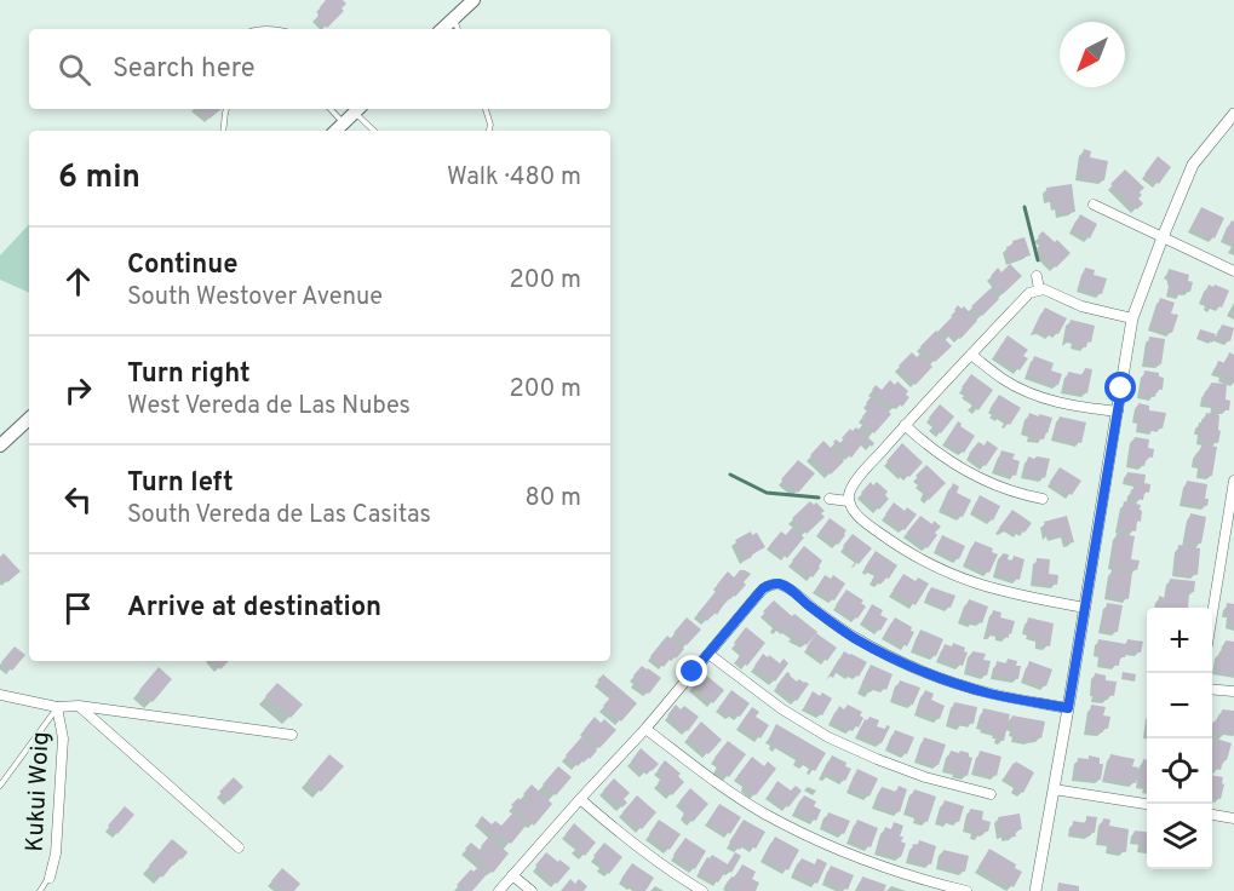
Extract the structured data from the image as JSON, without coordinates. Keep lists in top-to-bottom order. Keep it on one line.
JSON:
{"streets":{"street":["Kukui Woig"]},"north":"bottom left","page":{"search":"Search here","heading":["6 min","Walk · 480 m"],"list":[["Continue","South Westover Avenue","200 m"],["Turn right","West Vereda de Las Nubes","200 m"],["Turn left","South Vereda de Las Casitas","80 m"],"Arrive at destination"],"map_buttons":["+","−"]}}
